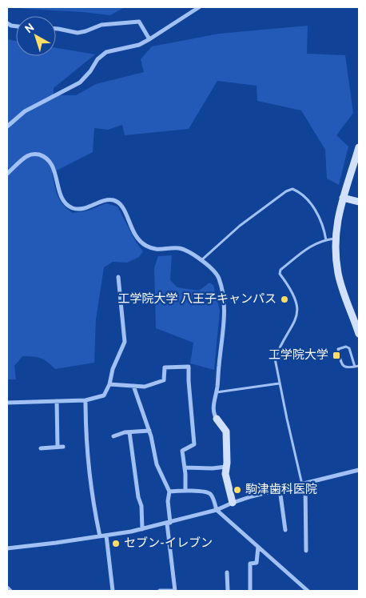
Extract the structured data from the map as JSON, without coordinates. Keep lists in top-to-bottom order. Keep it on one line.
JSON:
{"places":{"other":["工学院大学 八王子キャンパス","駒津歯科医院","セブン-イレブン"],"transit":["工学院大学"]},"north":"top left"}
